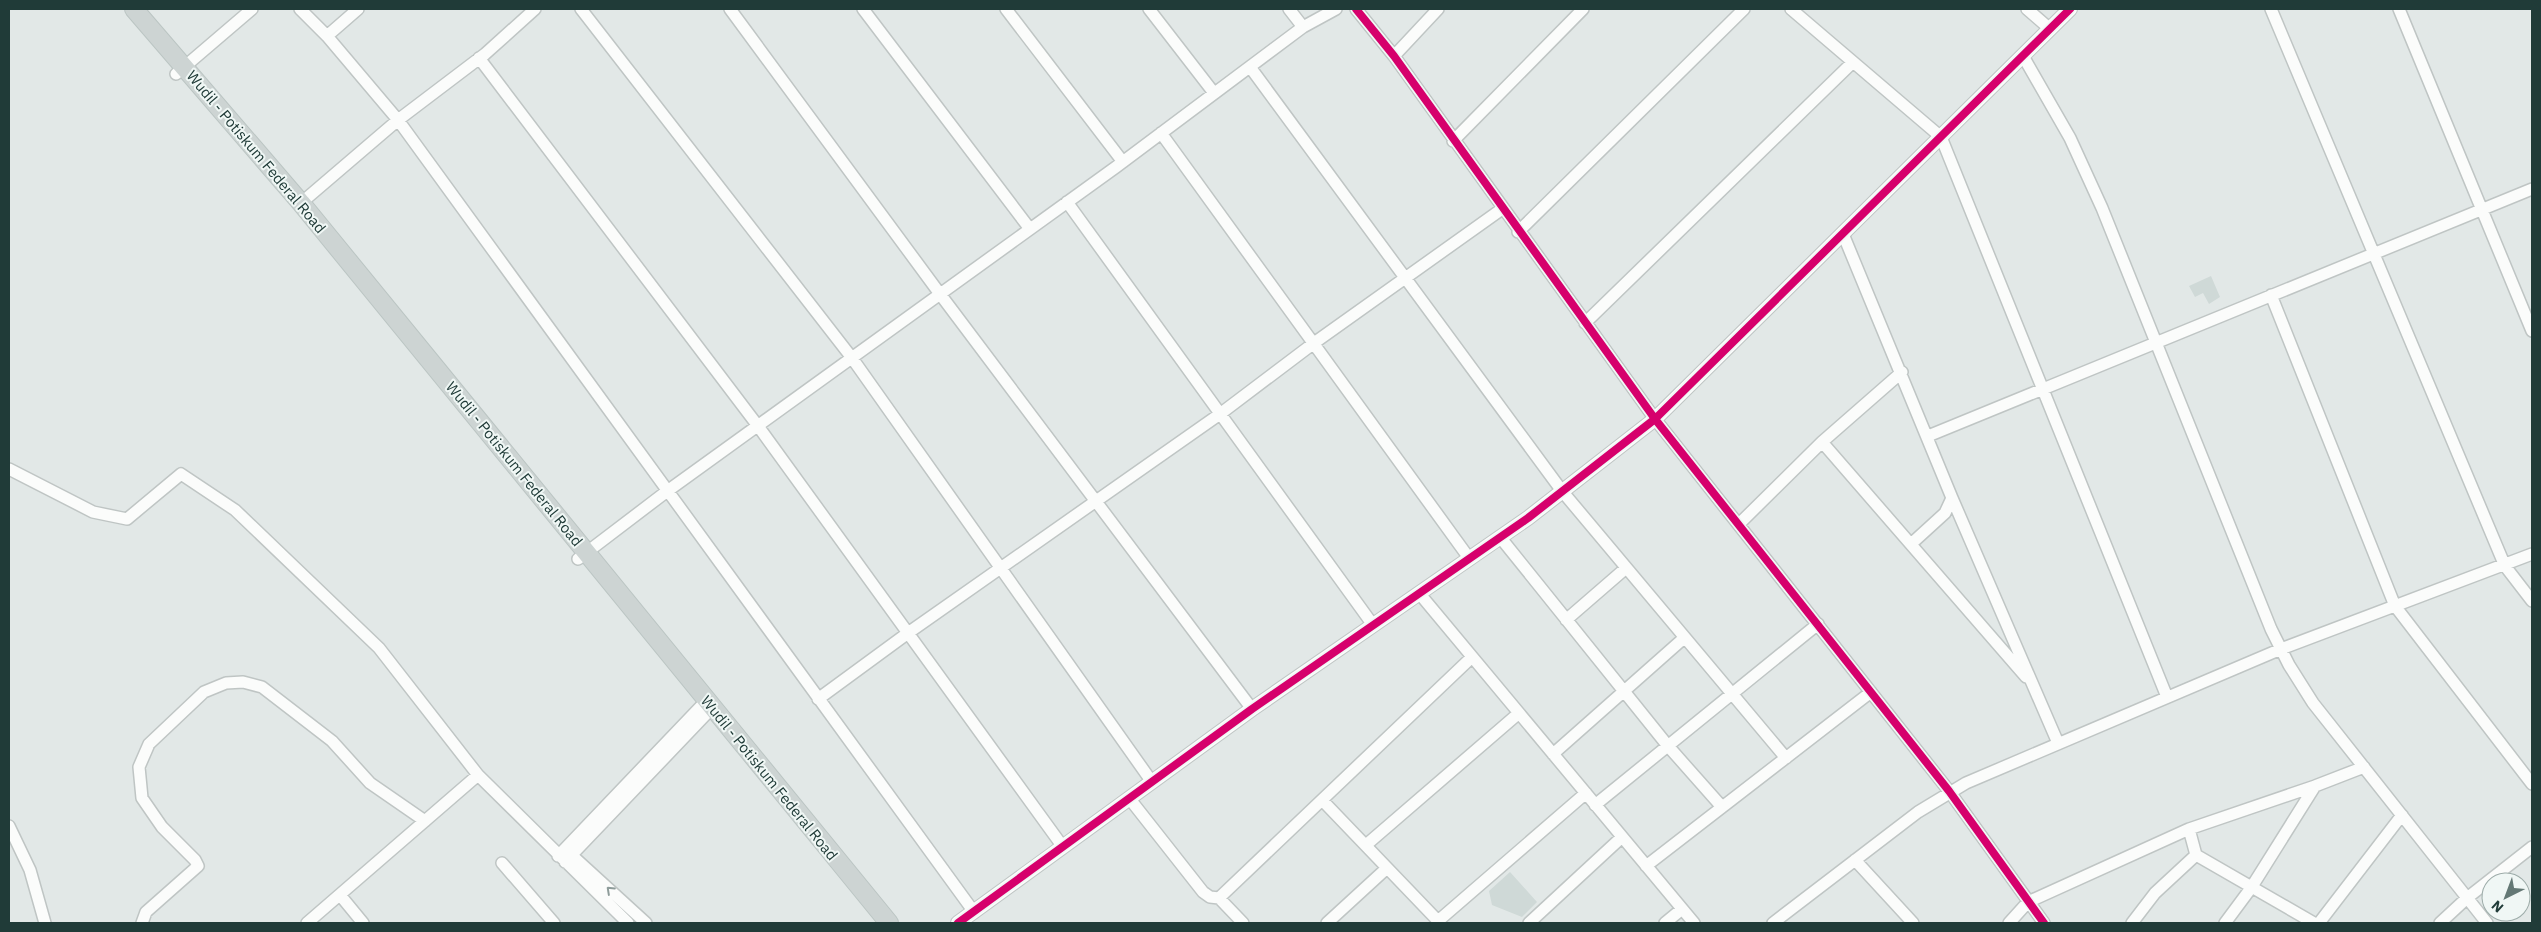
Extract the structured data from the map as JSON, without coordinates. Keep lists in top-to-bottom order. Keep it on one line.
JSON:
{"streets":{"main road":["Wudil - Potiskum Federal Road"]},"north":"bottom left"}
